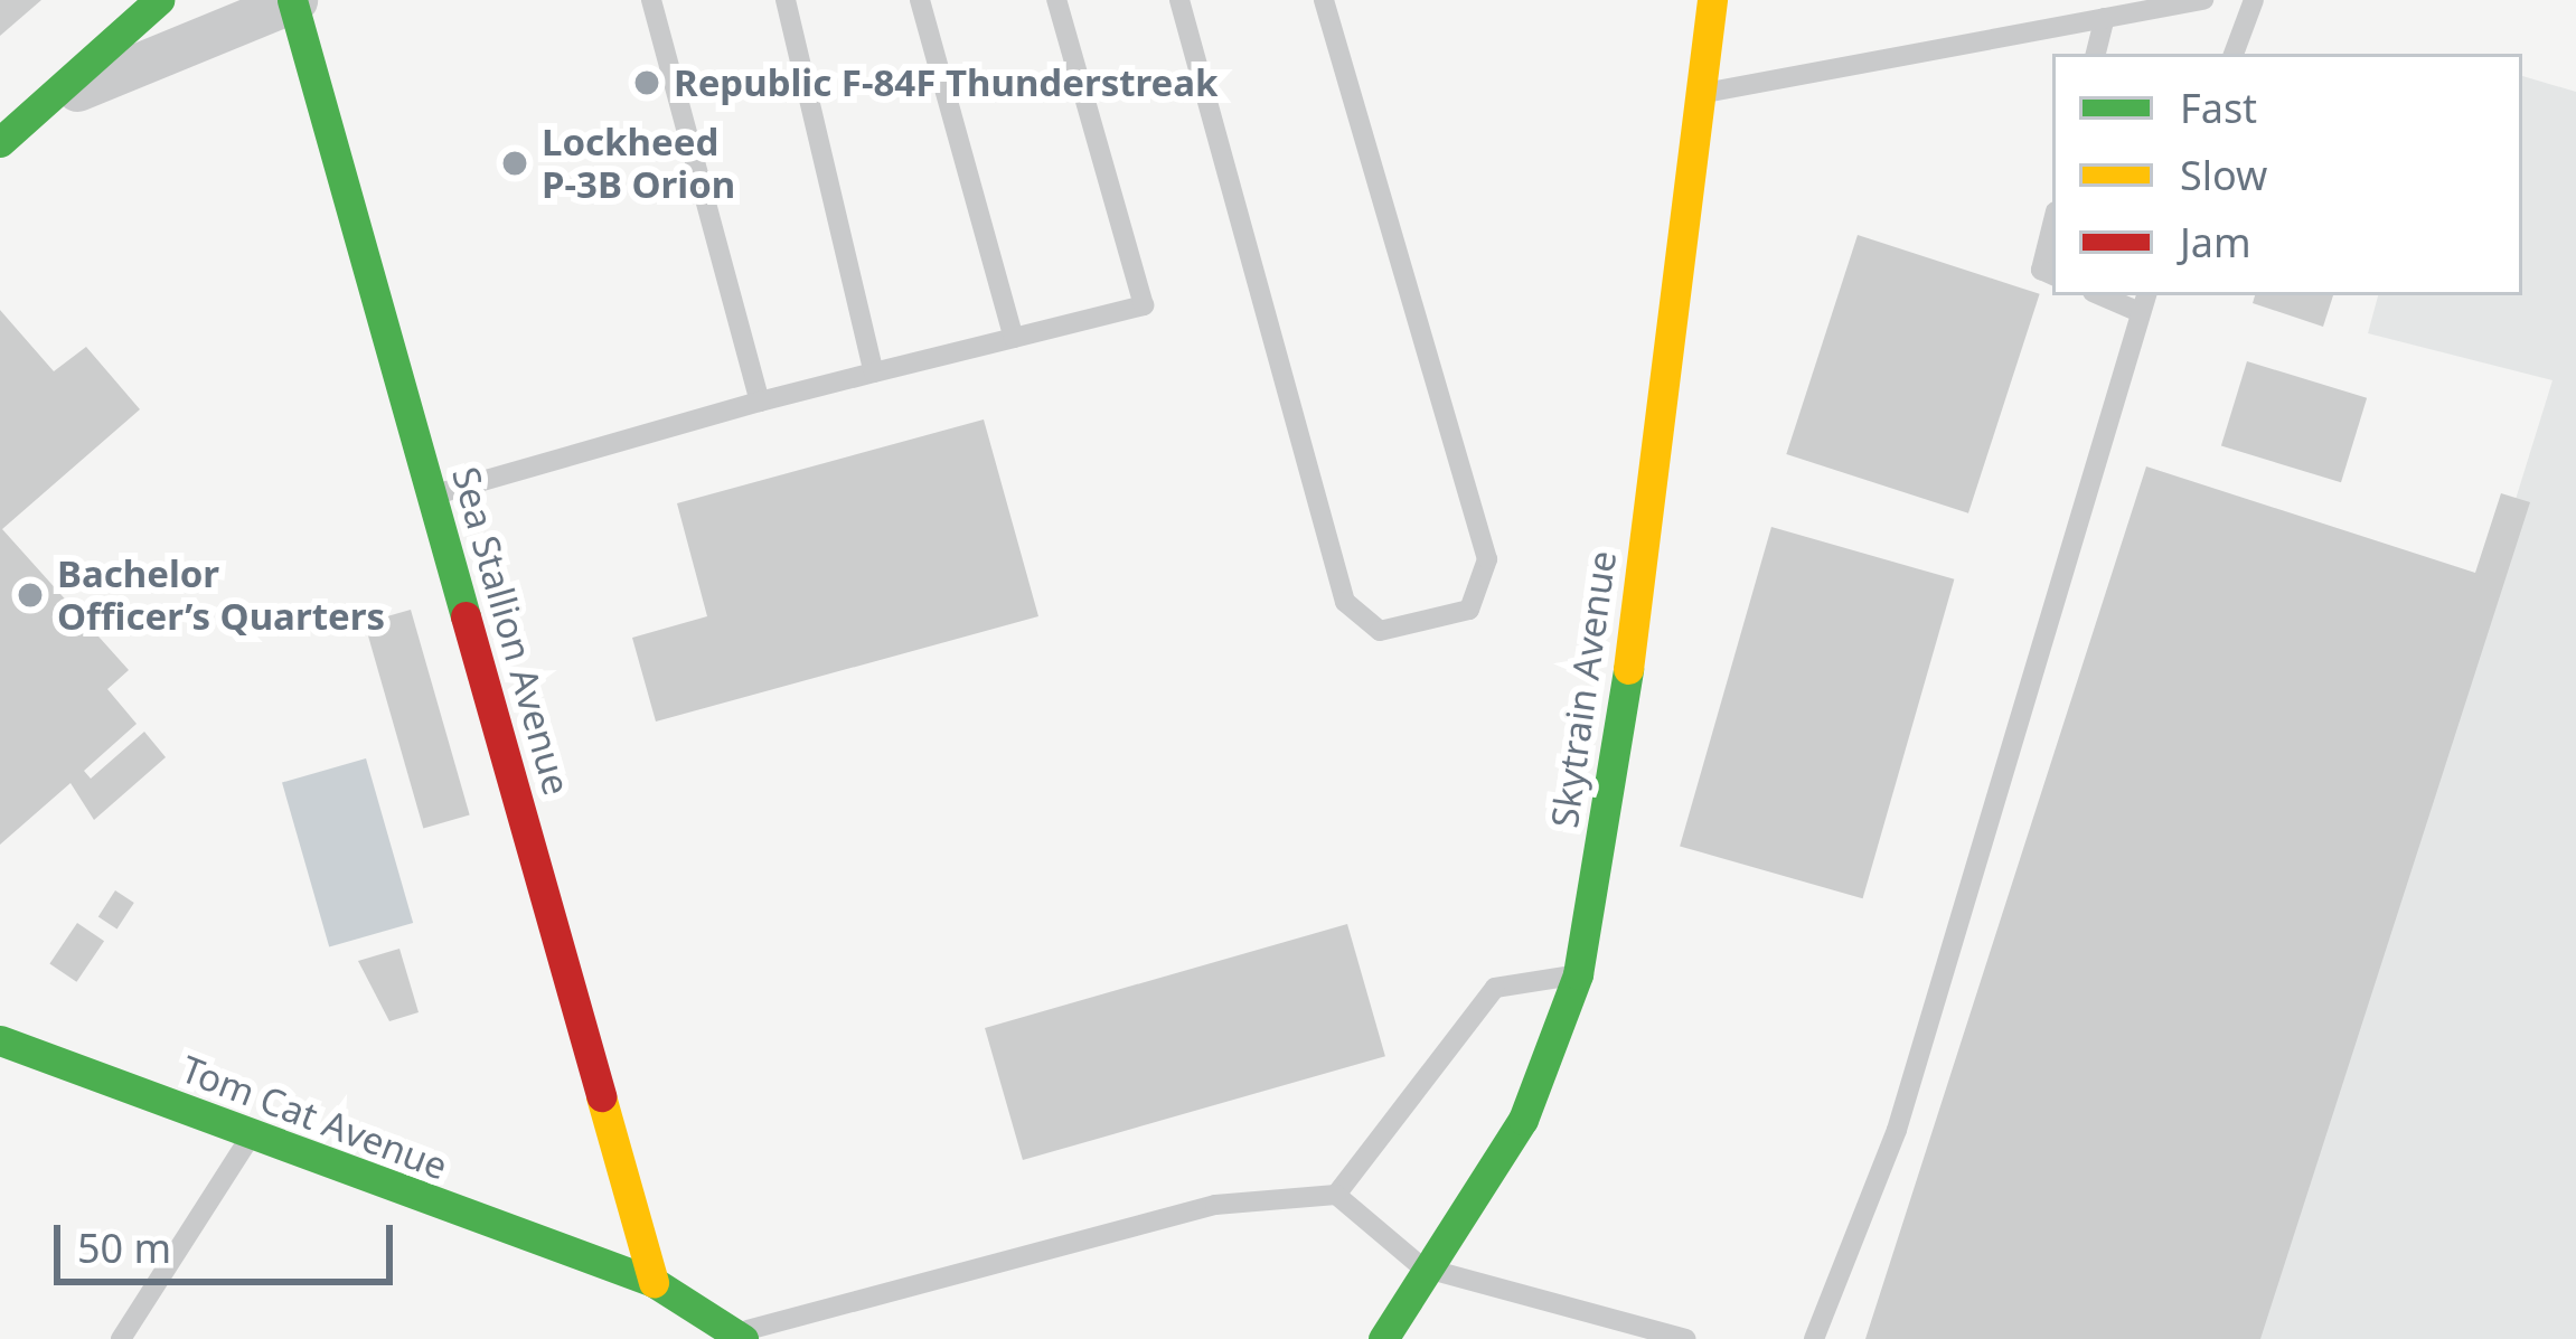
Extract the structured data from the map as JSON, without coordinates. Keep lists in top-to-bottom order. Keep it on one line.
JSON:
{"streets":{"street":["Sea Stallion Avenue","Skytrain Avenue","Tom Cat Avenue"]},"crossings":[["Sea Stallion Avenue","Tom Cat Avenue"]],"places":["Republic F-84F Thunderstreak","Lockheed P-3B Orion","Bachelor Officer’s Quarters"],"legend":["Fast","Slow","Jam"],"scale_bar":"50 m"}
